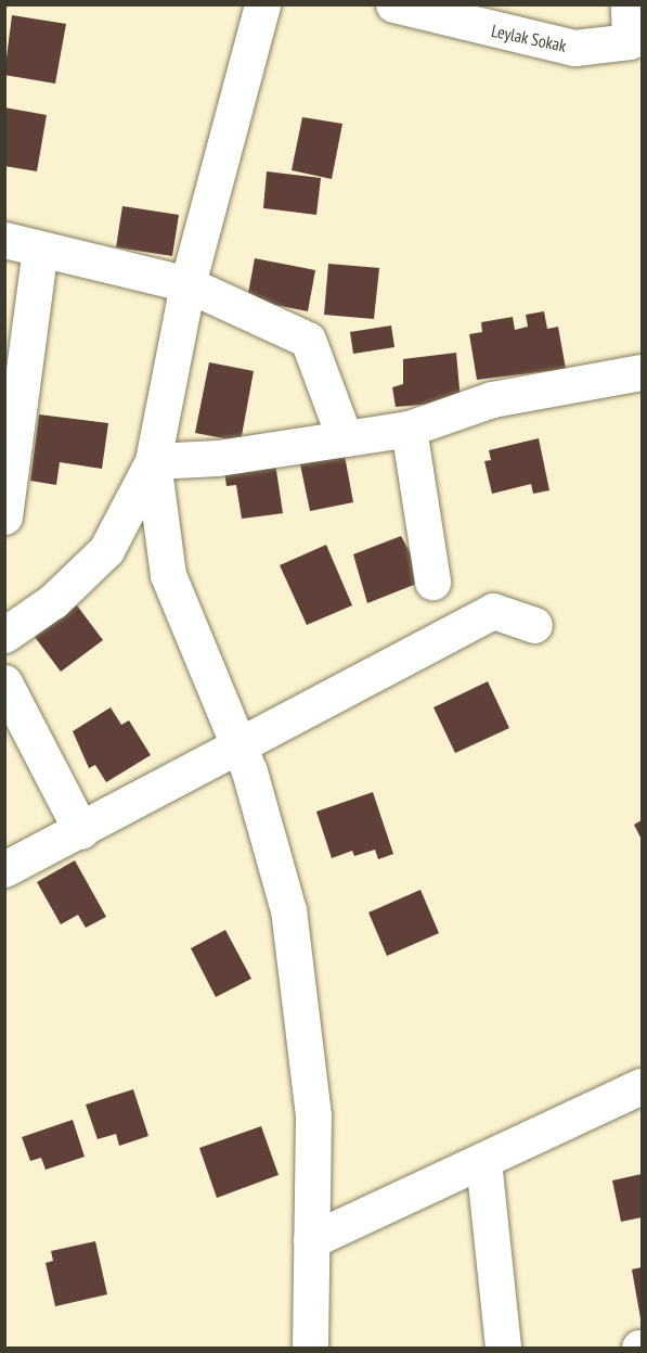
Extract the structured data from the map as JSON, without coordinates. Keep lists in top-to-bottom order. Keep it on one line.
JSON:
{"streets":{"street":["Leylak Sokak"]}}
